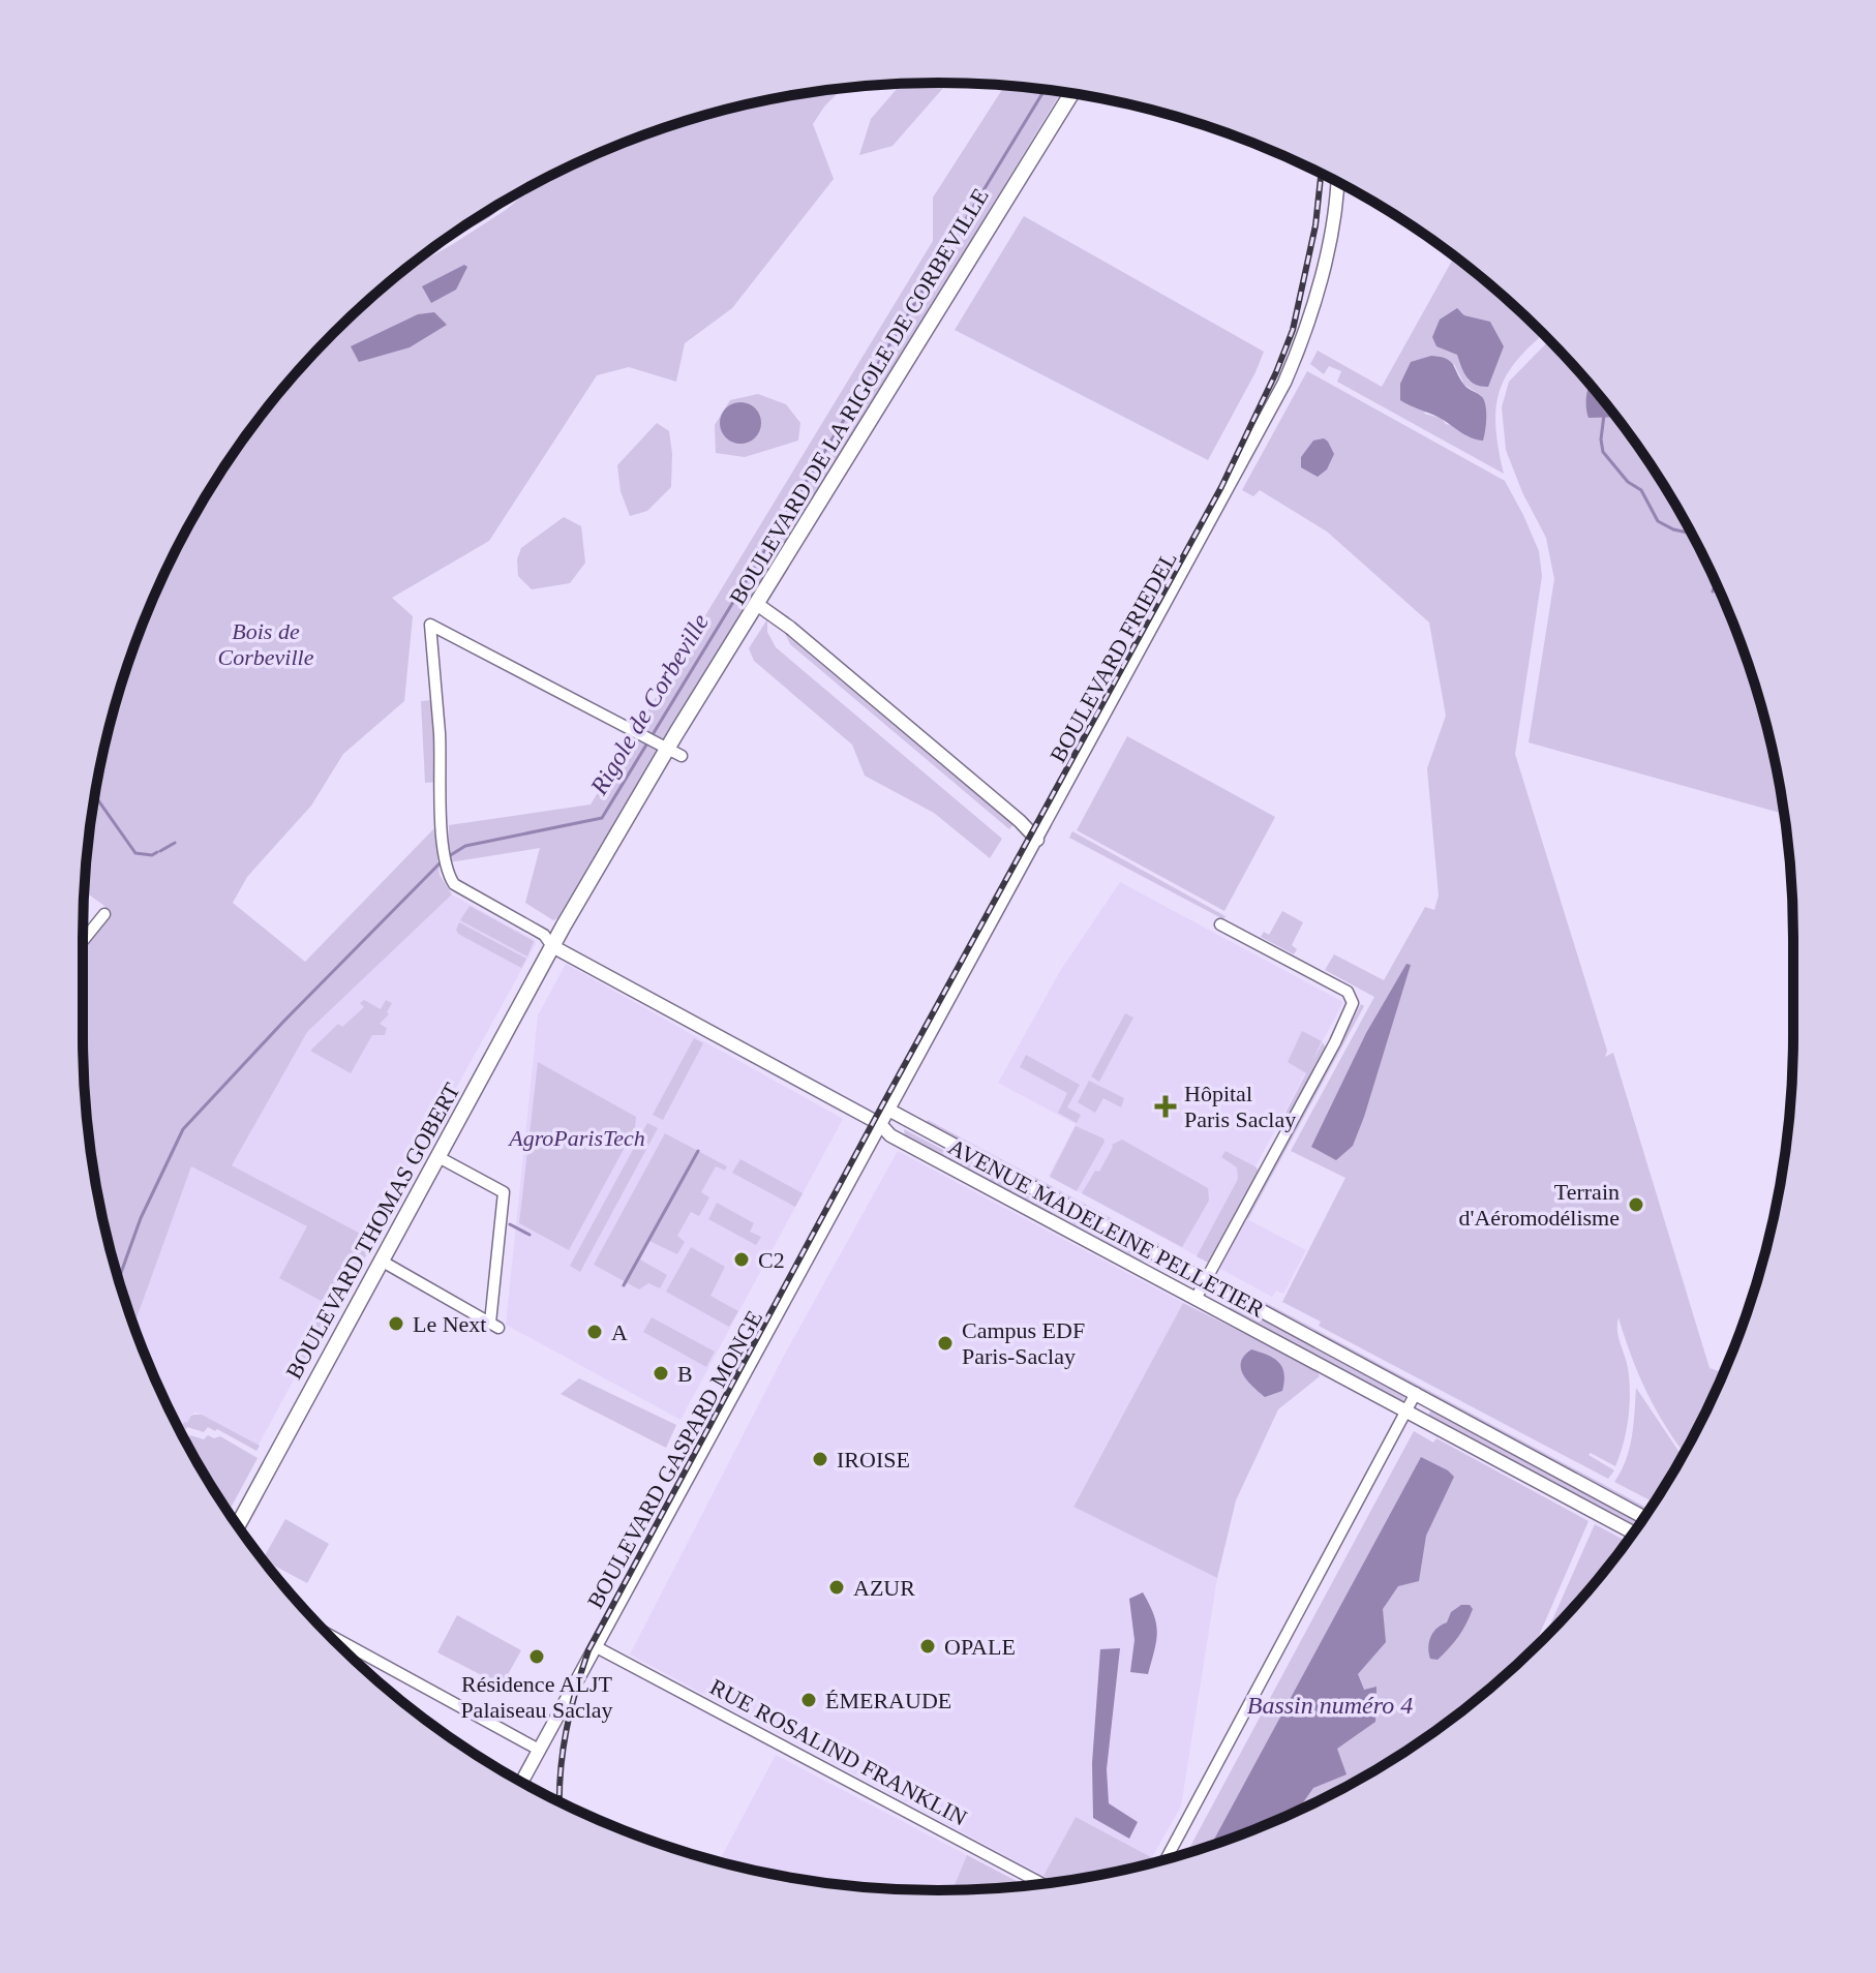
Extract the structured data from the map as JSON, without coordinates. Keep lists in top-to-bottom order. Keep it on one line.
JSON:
{"streets":{"main road":["BOULEVARD DE LA RIGOLE DE CORBEVILLE","BOULEVARD THOMAS GOBERT"],"street":["BOULEVARD FRIEDEL","AVENUE MADELEINE PELLETIER","BOULEVARD GASPARD MONGE","RUE ROSALIND FRANKLIN"]},"crossings":[["BOULEVARD DE LA RIGOLE DE CORBEVILLE","AVENUE MADELEINE PELLETIER"],["BOULEVARD DE LA RIGOLE DE CORBEVILLE","BOULEVARD THOMAS GOBERT"],["BOULEVARD FRIEDEL","AVENUE MADELEINE PELLETIER"],["BOULEVARD FRIEDEL","BOULEVARD GASPARD MONGE"],["AVENUE MADELEINE PELLETIER","BOULEVARD THOMAS GOBERT"],["BOULEVARD GASPARD MONGE","RUE ROSALIND FRANKLIN"]],"water":["Rigole de Corbeville","Bassin numéro 4"],"parks":["Bois de Corbeville","AgroParisTech"],"places":{"health":["Hôpital Paris Saclay"],"other":["Terrain d'Aéromodélisme","C2","Le Next","A","Campus EDF Paris-Saclay","B","IROISE","AZUR","OPALE","Résidence ALJT Palaiseau Saclay","ÉMERAUDE"]}}
